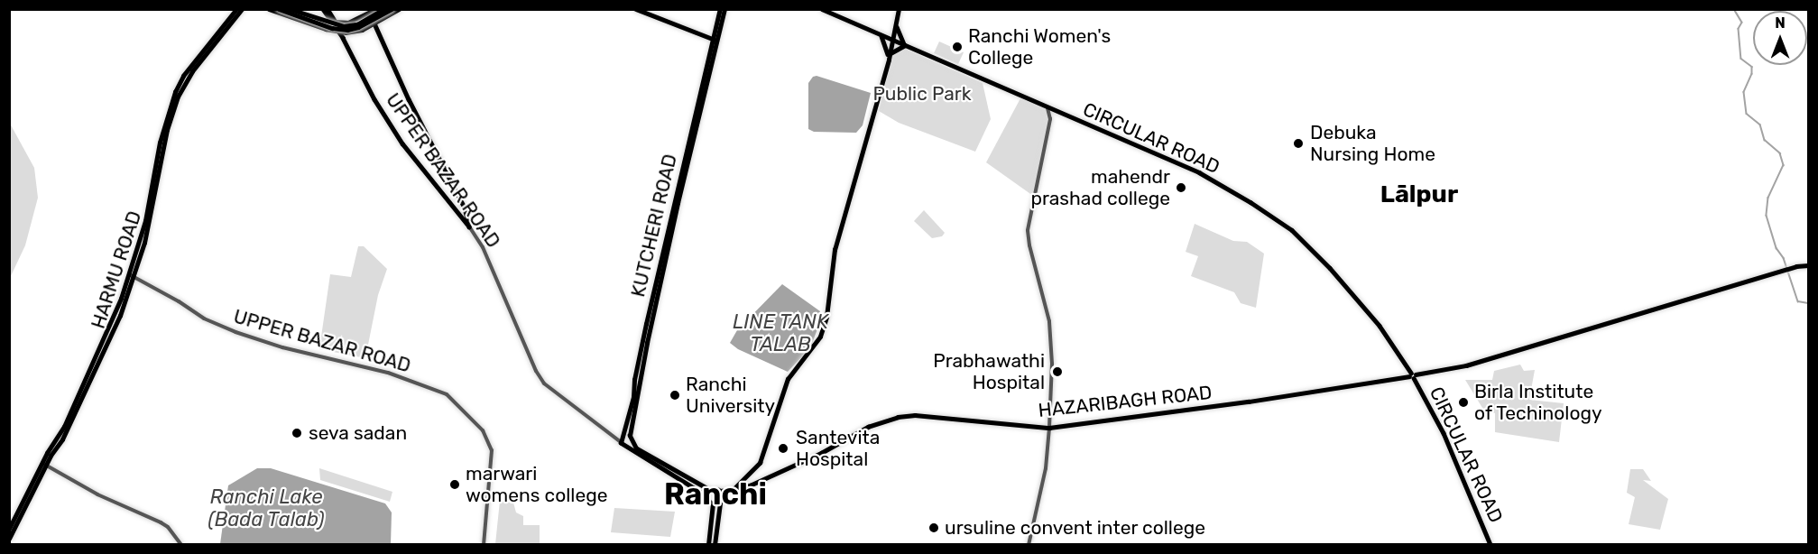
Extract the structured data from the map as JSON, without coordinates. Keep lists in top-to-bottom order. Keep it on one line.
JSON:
{"streets":{"main road":["CIRCULAR ROAD","UPPER BAZAR ROAD","KUTCHERI ROAD","HARMU ROAD","HAZARIBAGH ROAD"]},"crossings":[["CIRCULAR ROAD","HAZARIBAGH ROAD"],["UPPER BAZAR ROAD","KUTCHERI ROAD"],["UPPER BAZAR ROAD","HARMU ROAD"]],"districts":["Lālpur","Ranchi"],"water":["LINE TANK TALAB","Ranchi Lake (Bada Talab)"],"parks":["Public Park"],"places":["Ranchi Women's College","Debuka Nursing Home","mahendr prashad college","Prabhawathi Hospital","Ranchi University","Birla Institute of Techinology","seva sadan","Santevita Hospital","marwari womens college","ursuline convent inter college"],"north":"top"}
